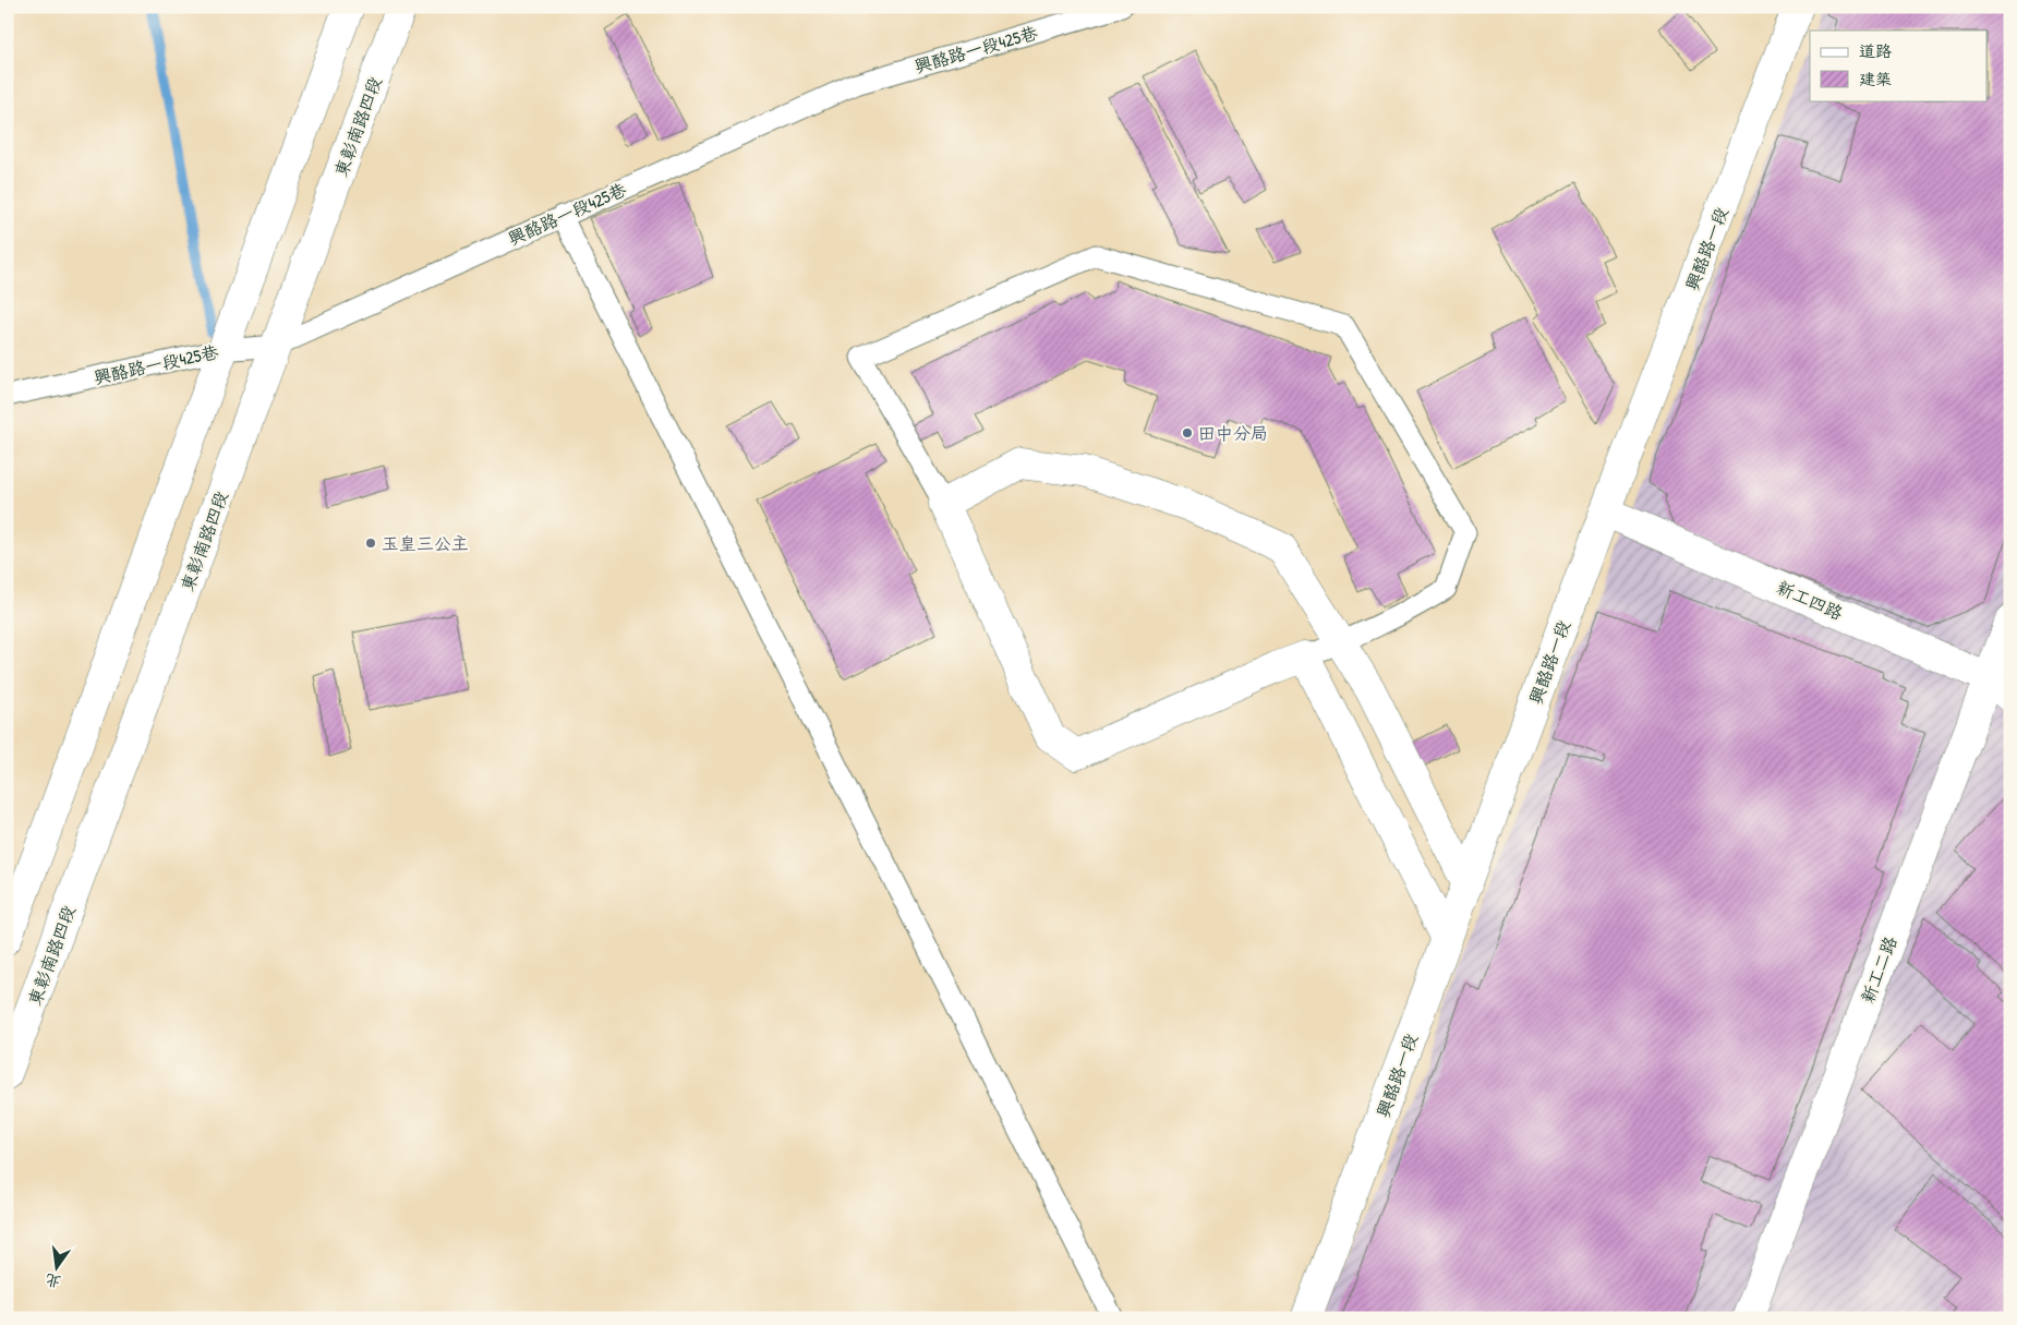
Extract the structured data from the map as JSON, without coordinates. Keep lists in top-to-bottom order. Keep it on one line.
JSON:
{"streets":{"street":["東彰南路四段","興酪路一段","新工四路","新工二路"],"lane":["興酪路一段425巷"]},"crossings":[["興酪路一段425巷","東彰南路四段"],["興酪路一段","新工四路"],["新工四路","新工二路"]],"places":["田中分局","玉皇三公主"],"legend":["道路","建築"],"north":"bottom"}
